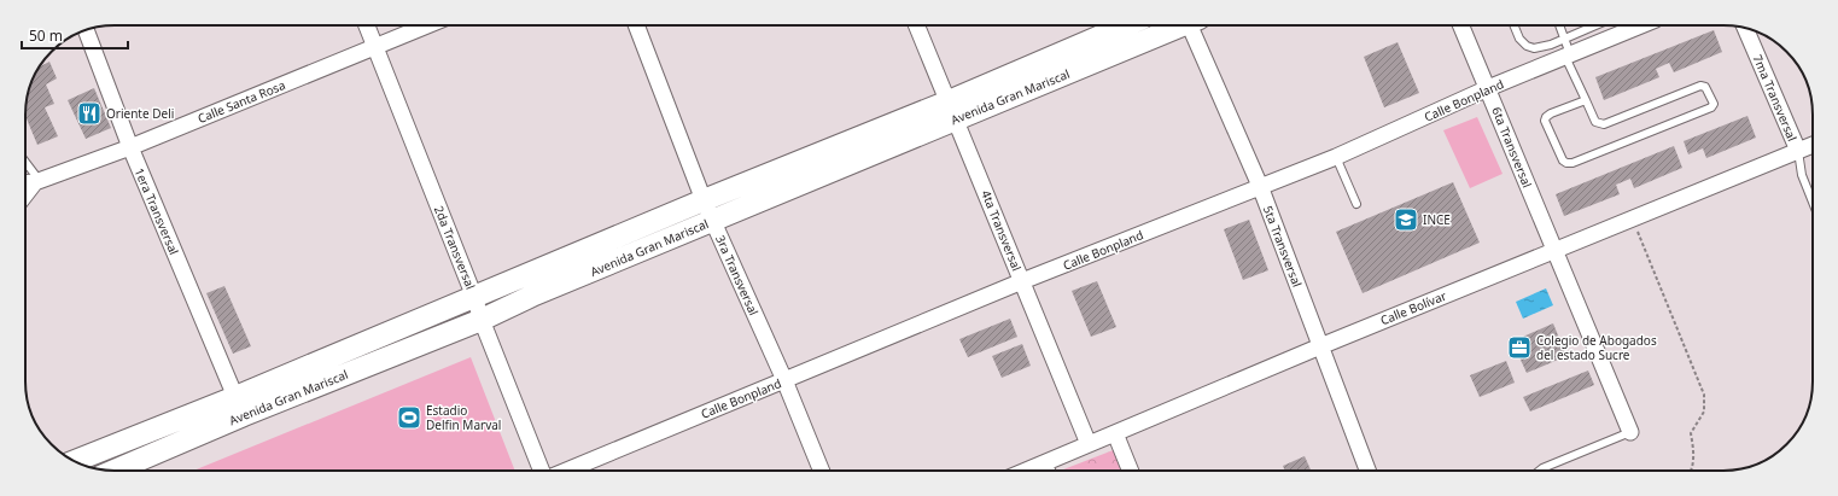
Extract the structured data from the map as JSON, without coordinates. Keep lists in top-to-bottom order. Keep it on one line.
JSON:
{"streets":{"street":["Avenida Gran Mariscal","7ma Transversal","Calle Bonpland","Calle Santa Rosa","6ta Transversal","1era Transversal","4ta Transversal","5ta Transversal","2da Transversal","3ra Transversal","Calle Bolívar"]},"crossings":[["Avenida Gran Mariscal","1era Transversal"],["Avenida Gran Mariscal","4ta Transversal"],["Avenida Gran Mariscal","2da Transversal"],["Avenida Gran Mariscal","3ra Transversal"],["7ma Transversal","Calle Bolívar"],["Calle Bonpland","6ta Transversal"],["Calle Bonpland","4ta Transversal"],["Calle Bonpland","5ta Transversal"],["Calle Bonpland","3ra Transversal"],["Calle Santa Rosa","1era Transversal"],["Calle Santa Rosa","2da Transversal"],["6ta Transversal","Calle Bolívar"],["4ta Transversal","Calle Bolívar"],["5ta Transversal","Calle Bolívar"]],"places":{"restaurant":["Oriente Deli"],"school or university":["INCE"],"office":["Colegio de Abogados del estado Sucre"],"sports":["Estadio Delfin Marval"]},"scale_bar":"50 m"}
